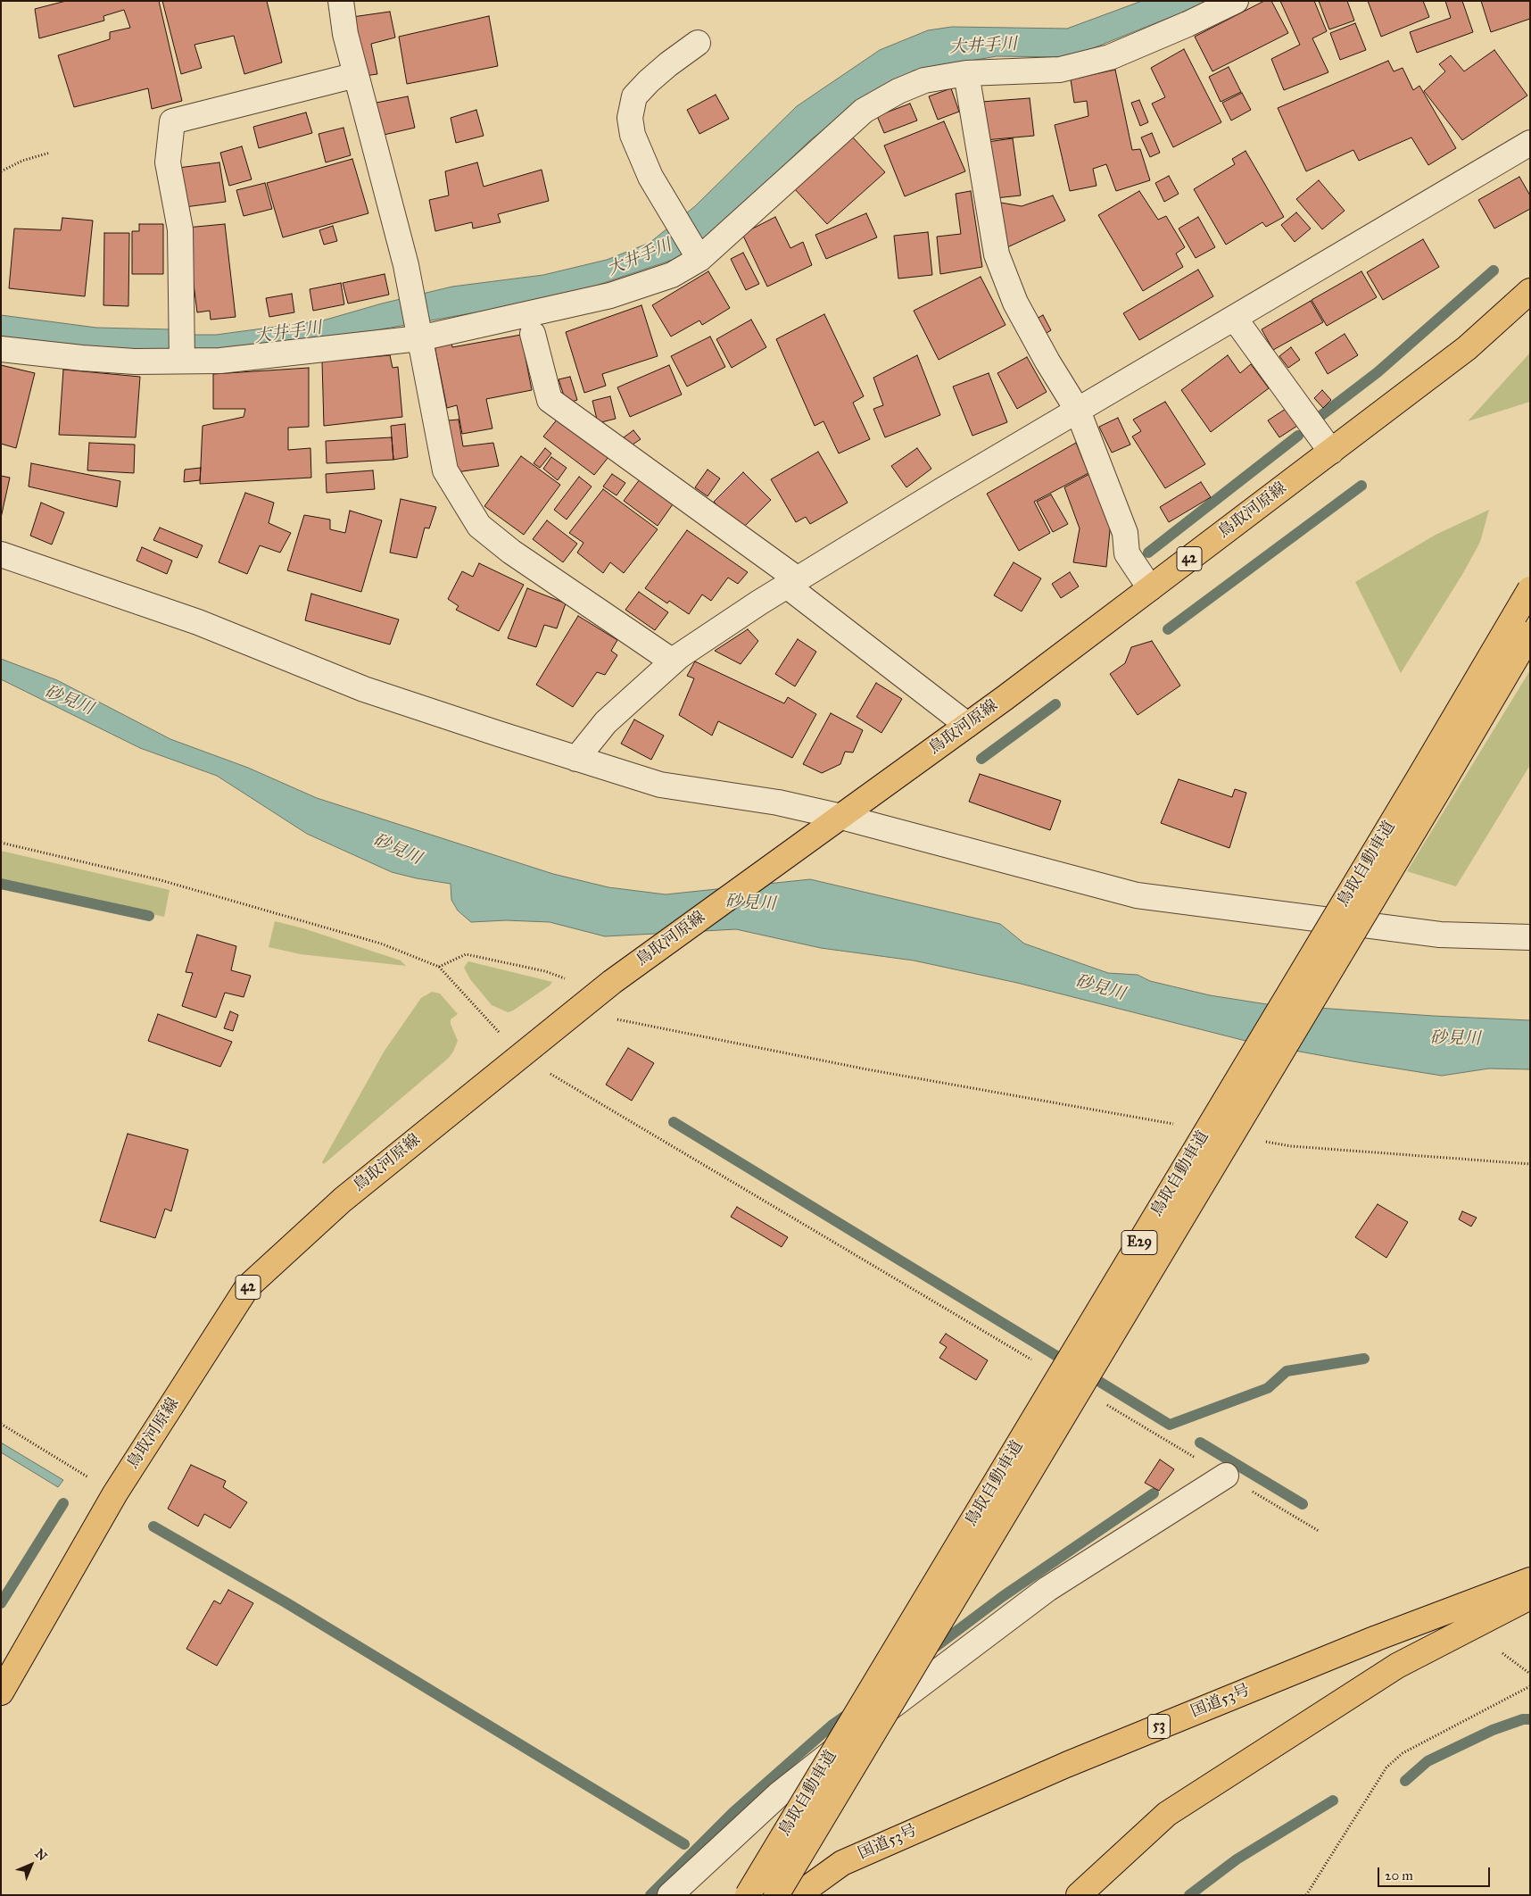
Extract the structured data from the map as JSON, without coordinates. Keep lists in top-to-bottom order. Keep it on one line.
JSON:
{"streets":{"main road":["鳥取河原線","42","鳥取自動車道","E29","国道53号","53"]},"water":["大井手川","砂見川"],"scale_bar":"20 m","north":"top right"}
